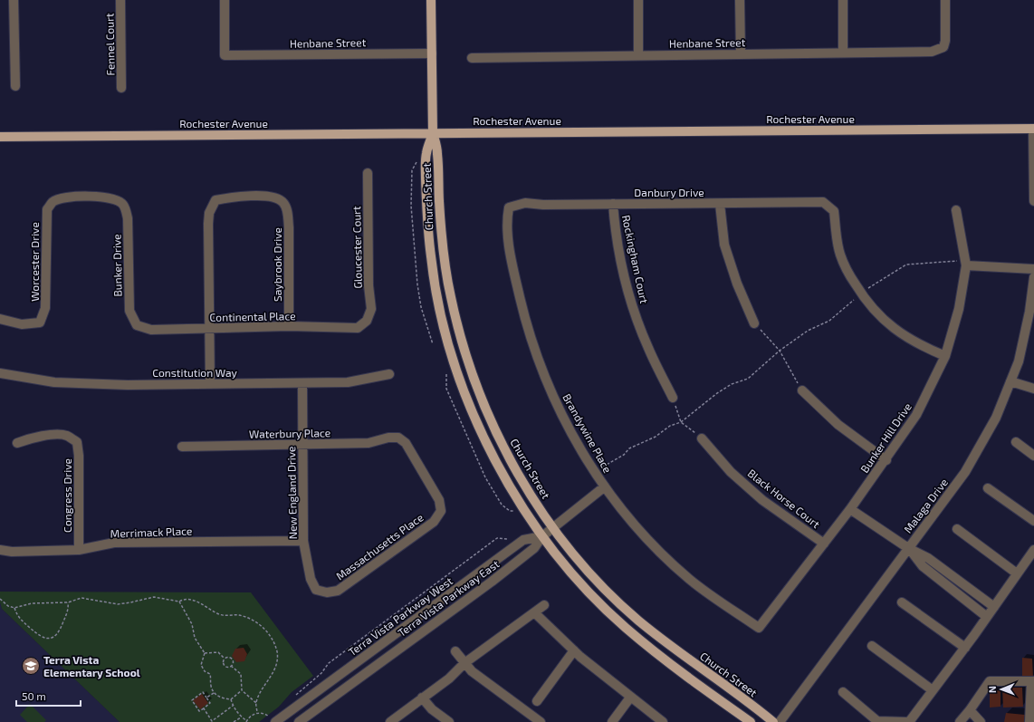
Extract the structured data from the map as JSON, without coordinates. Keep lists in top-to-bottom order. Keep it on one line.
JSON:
{"streets":{"main road":["Rochester Avenue","Church Street"],"street":["Henbane Street","Fennel Court","Danbury Drive","Gloucester Court","Rockingham Court","Worcester Drive","Saybrook Drive","Bunker Drive","Continental Place","Constitution Way","Waterbury Place","Brandywine Place","Bunker Hill Drive","New England Drive","Congress Drive","Black Horse Court","Malaga Drive","Merrimack Place","Massachusetts Place","Terra Vista Parkway East","Terra Vista Parkway West"]},"crossings":[["Henbane Street","Church Street"],["Rochester Avenue","Church Street"],["Danbury Drive","Rockingham Court"],["Danbury Drive","Brandywine Place"],["Church Street","Terra Vista Parkway East"],["Church Street","Terra Vista Parkway West"],["Gloucester Court","Continental Place"],["Worcester Drive","Bunker Drive"],["Saybrook Drive","Continental Place"],["Bunker Drive","Continental Place"],["Constitution Way","New England Drive"],["Waterbury Place","New England Drive"],["Waterbury Place","Massachusetts Place"],["Brandywine Place","Bunker Hill Drive"],["Brandywine Place","Terra Vista Parkway East"],["Bunker Hill Drive","Black Horse Court"],["New England Drive","Merrimack Place"],["New England Drive","Massachusetts Place"],["Congress Drive","Merrimack Place"],["Terra Vista Parkway East","Terra Vista Parkway West"]],"places":{"school or university":["Terra Vista Elementary School"]},"scale_bar":"50 m","north":"left"}
